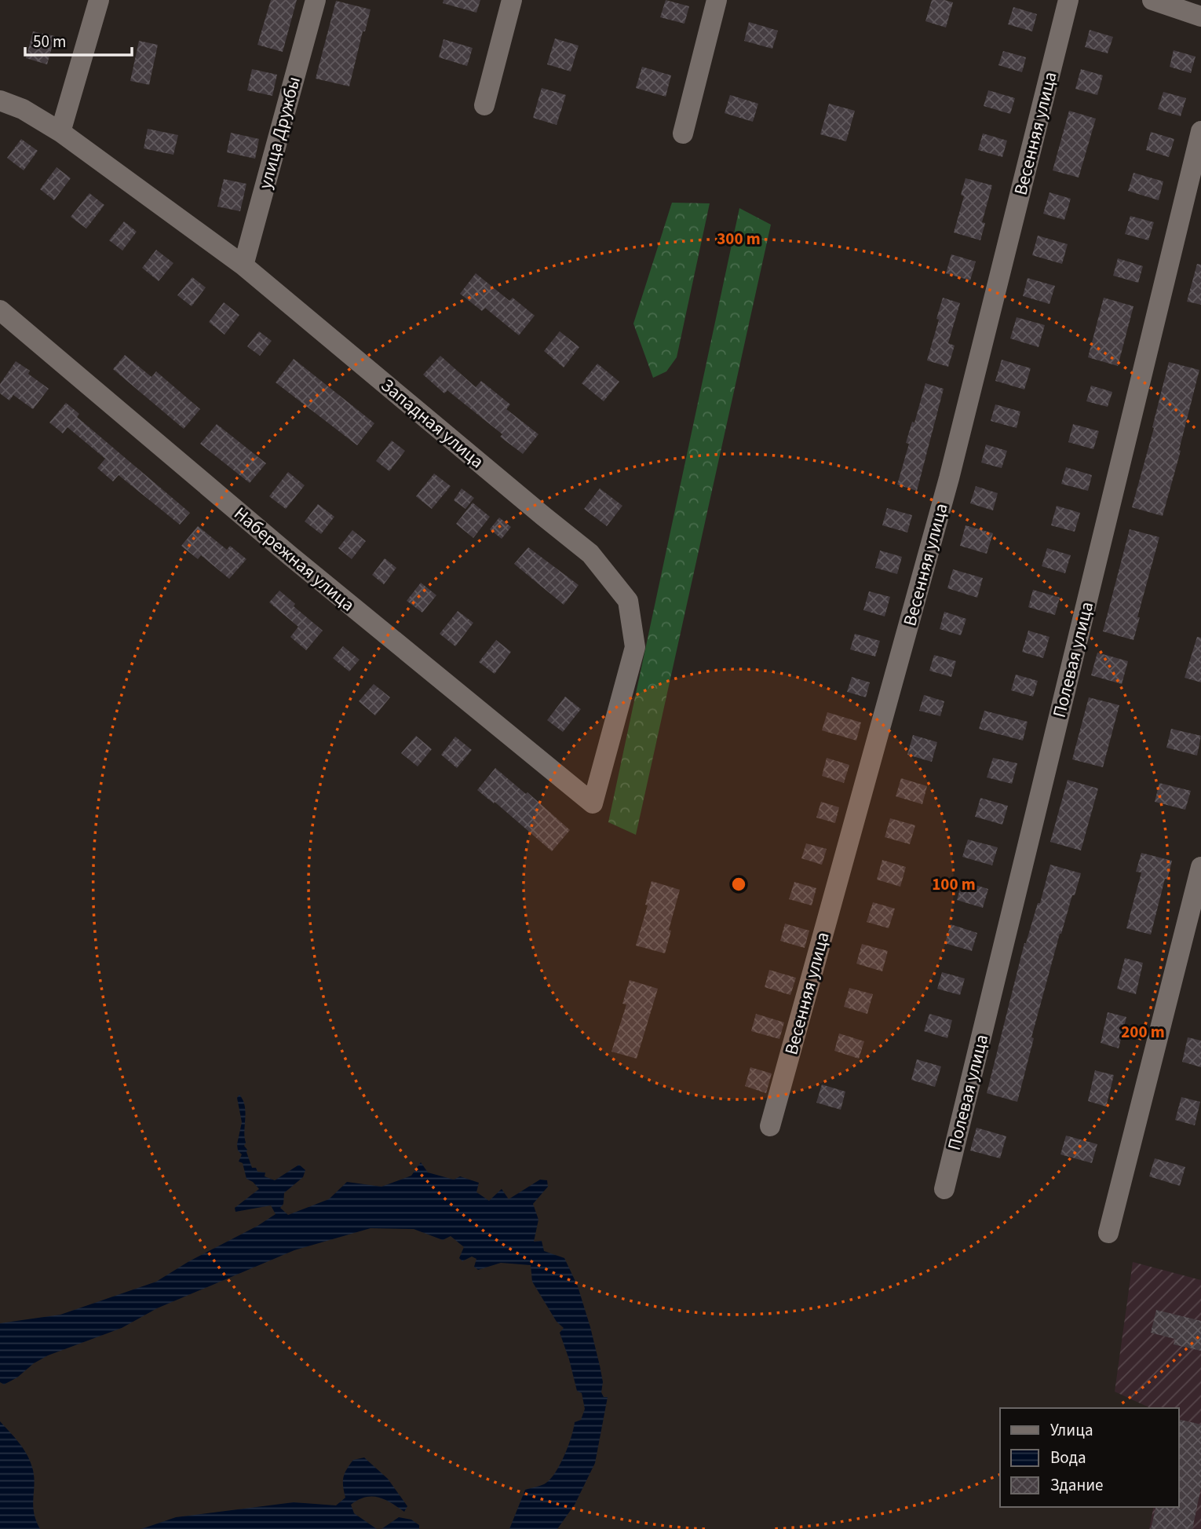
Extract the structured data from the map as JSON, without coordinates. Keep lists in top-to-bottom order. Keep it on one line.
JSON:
{"streets":{"street":["улица Дружбы","Весенняя улица","Западная улица","Набережная улица","Полевая улица"]},"crossings":[["улица Дружбы","Западная улица"],["Западная улица","Набережная улица"]],"legend":["Улица","Вода","Здание"],"scale_bar":"50 m","rings":["300 m","100 m","200 m"]}
